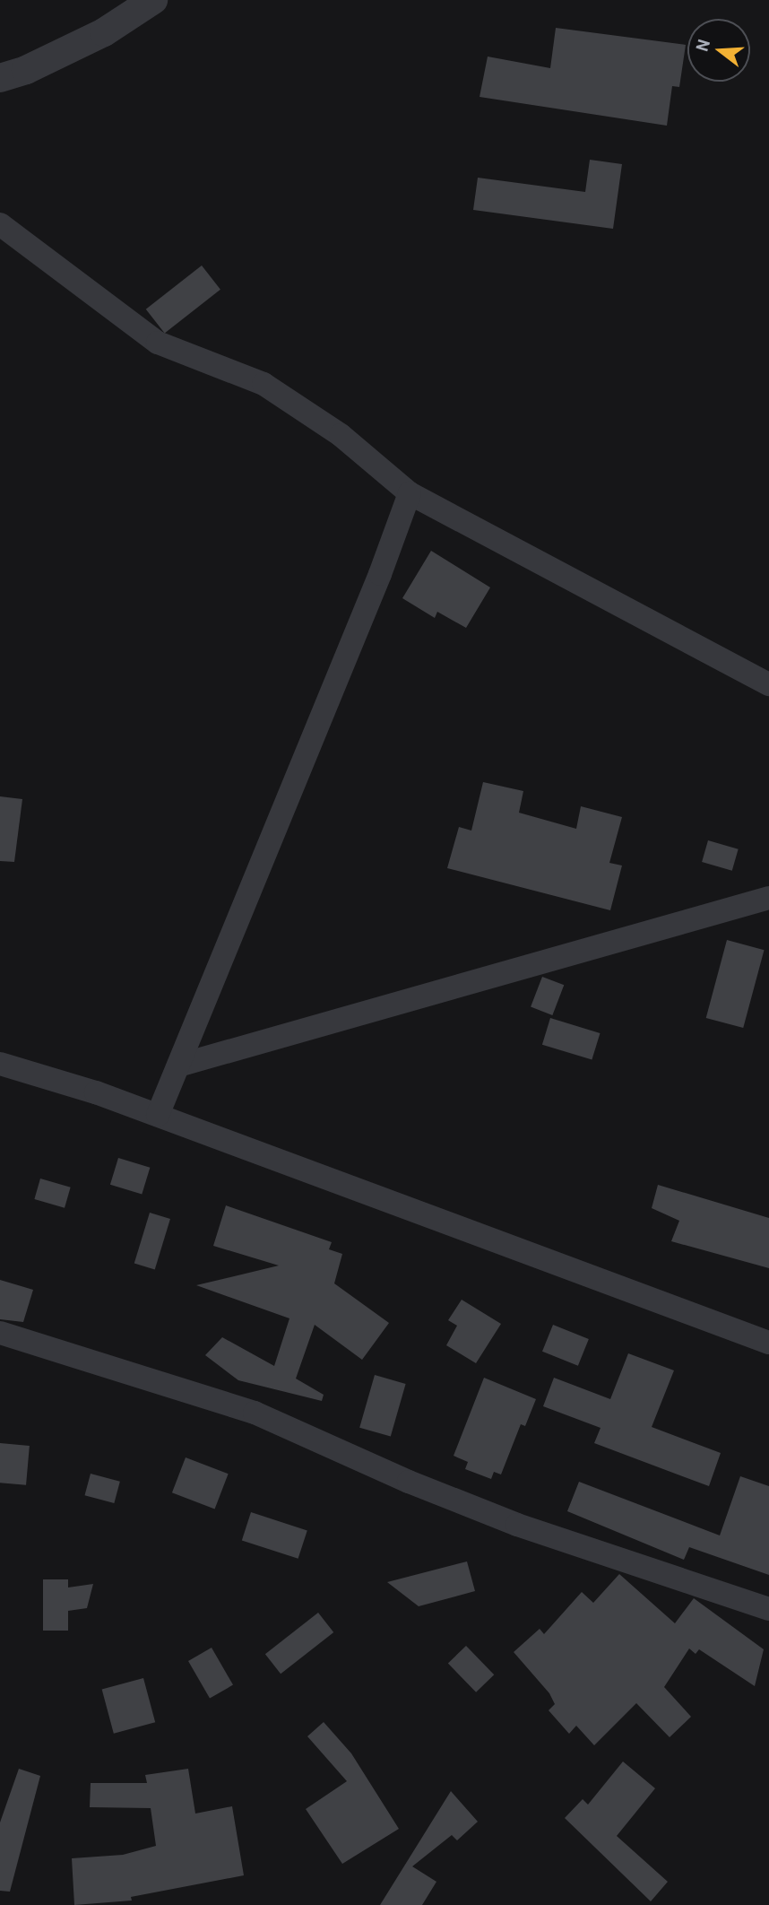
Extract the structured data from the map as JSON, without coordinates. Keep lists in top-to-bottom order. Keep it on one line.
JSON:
{"north":"left"}
